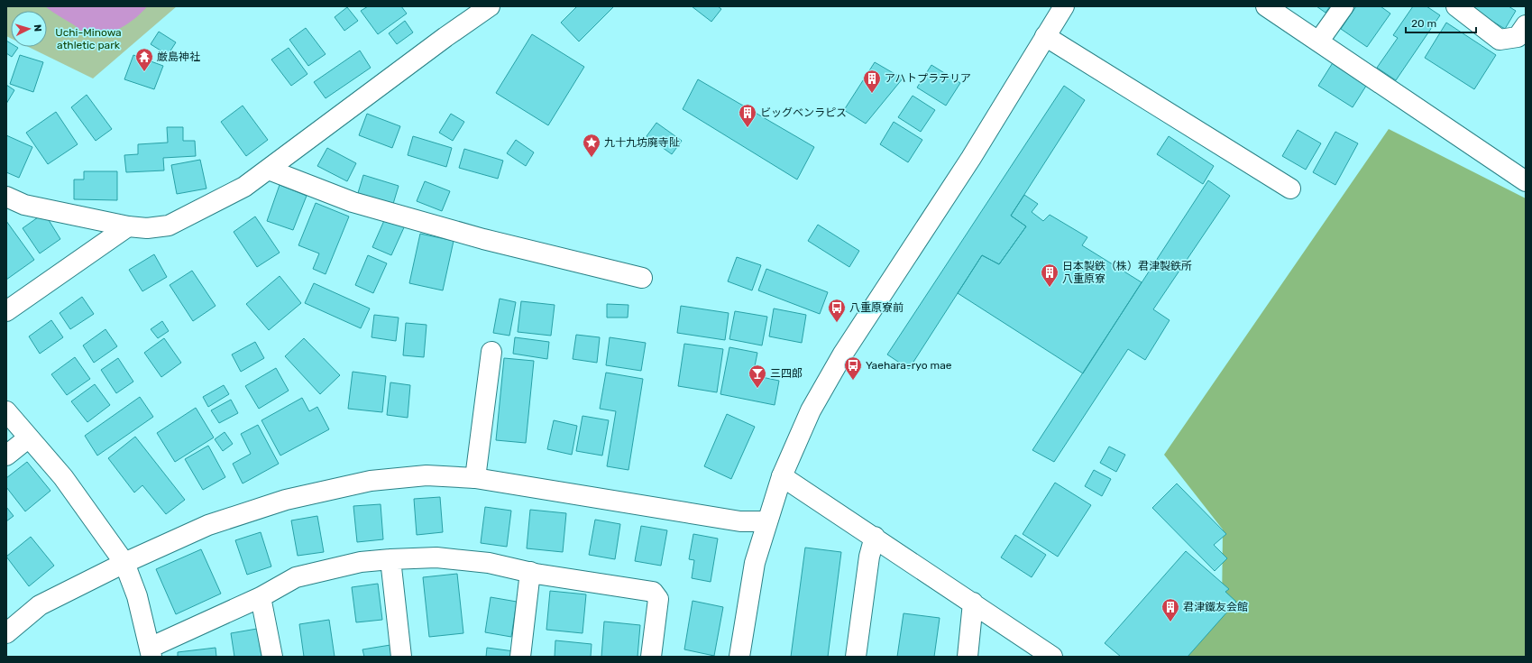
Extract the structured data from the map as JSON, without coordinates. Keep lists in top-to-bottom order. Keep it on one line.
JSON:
{"parks":["Uchi-Minowa athletic park"],"places":{"temple":["厳島神社"],"building":["アハトプラテリア","ビッグベンラピス","日本製鉄（株）君津製鉄所 八重原寮","君津鐵友会館"],"place":["九十九坊廃寺阯"],"bus stop":["八重原寮前","Yaehara-ryo mae"],"bar":["三四郎"]},"scale_bar":"20 m","north":"right"}
